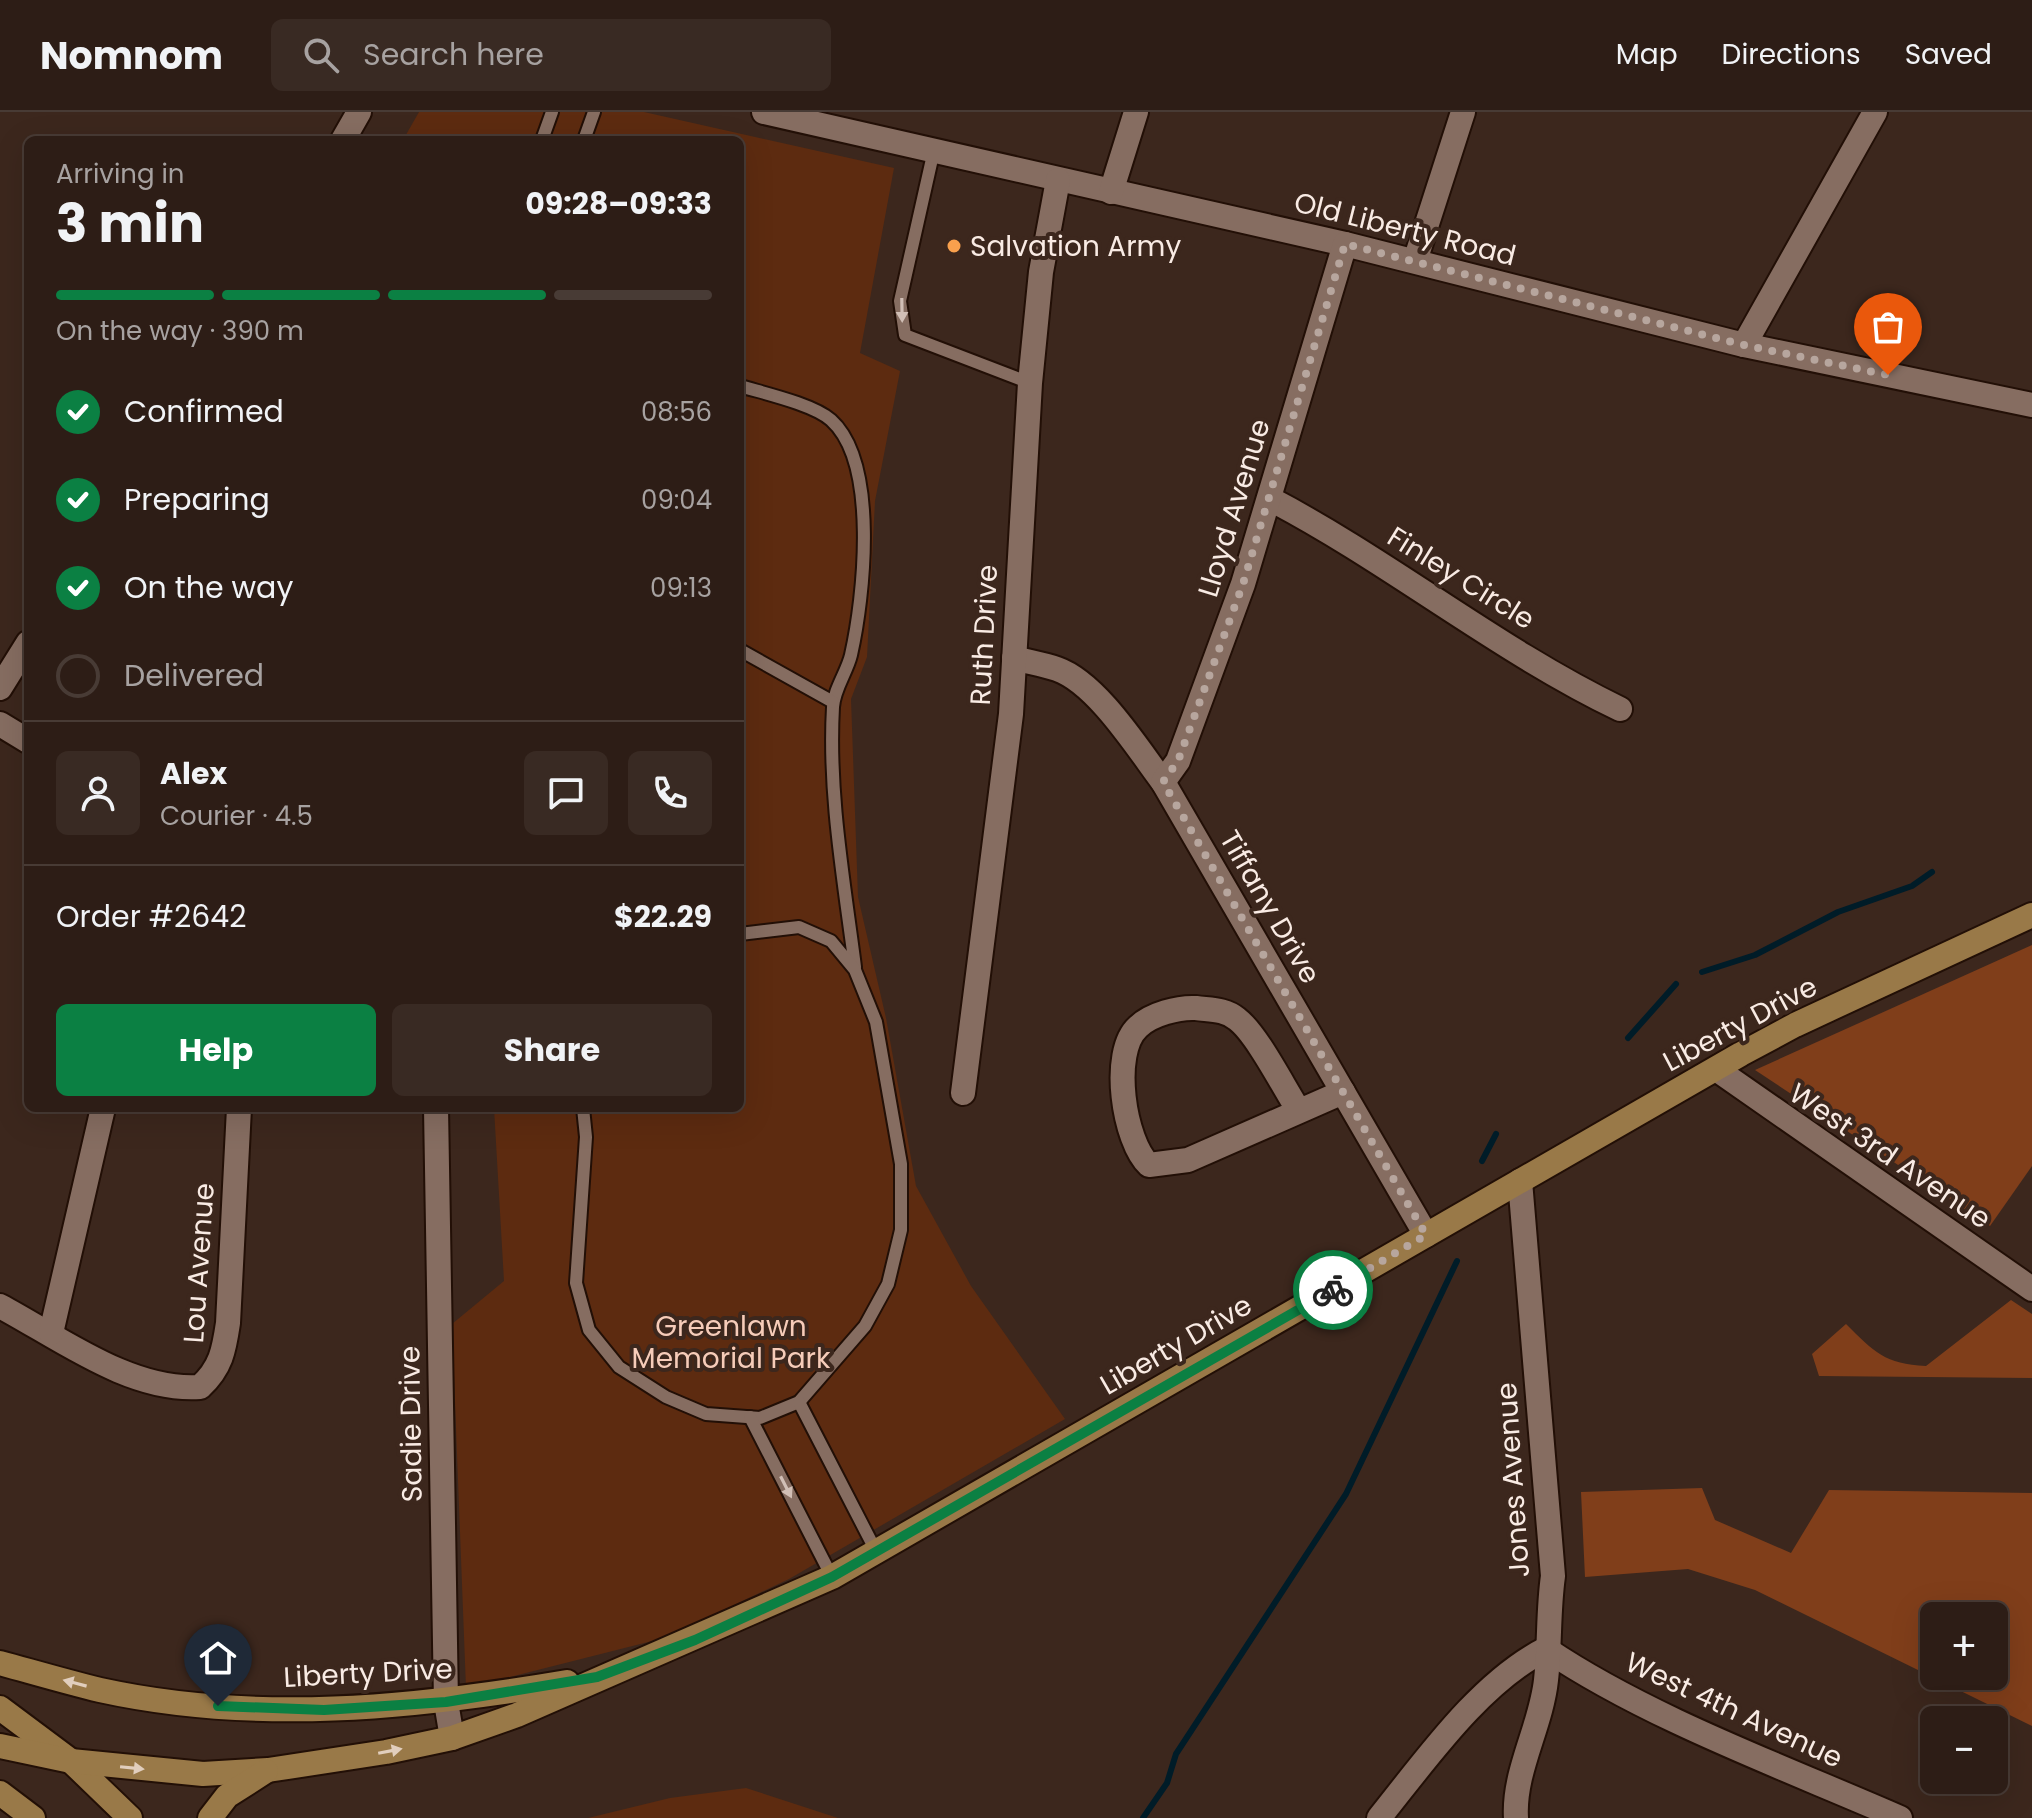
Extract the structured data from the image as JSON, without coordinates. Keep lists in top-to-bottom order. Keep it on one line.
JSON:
{"streets":{"main road":["Liberty Drive"],"street":["Old Liberty Road","Lloyd Avenue","Finley Circle","Ruth Drive","Tiffany Drive","West 3rd Avenue","Lou Avenue","Sadie Drive","Jones Avenue","West 4th Avenue"]},"crossings":[["Old Liberty Road","Lloyd Avenue"],["Old Liberty Road","Ruth Drive"],["Lloyd Avenue","Finley Circle"],["Lloyd Avenue","Tiffany Drive"],["Ruth Drive","Tiffany Drive"],["Tiffany Drive","Liberty Drive"],["Liberty Drive","West 3rd Avenue"],["Liberty Drive","Sadie Drive"],["Liberty Drive","Jones Avenue"],["Jones Avenue","West 4th Avenue"]],"parks":["Greenlawn Memorial Park"],"places":["Salvation Army"],"page":{"header":"Nomnom","search":"Search here","nav":["Map","Directions","Saved"],"heading":["3 min","Arriving in","09:28–09:33"],"panel":["Alex","Courier · 4.5","Order #2642","$22.29"],"bar":"On the way · 390 m","list":[["Confirmed","08:56"],["Preparing","09:04"],["On the way","09:13"],"Delivered"],"buttons":["Help","Share"],"map_buttons":["+","−"]}}
